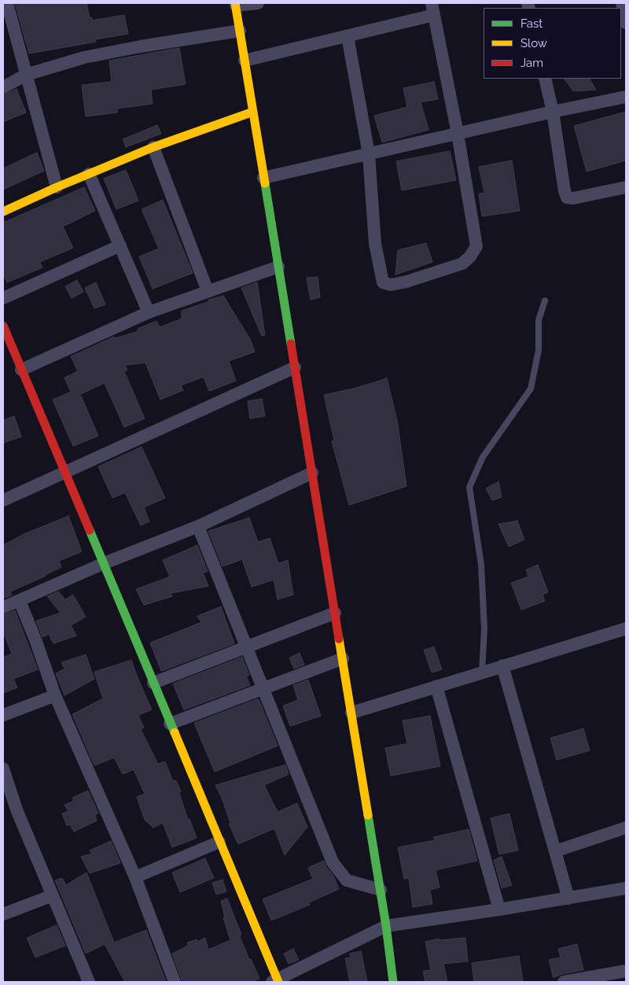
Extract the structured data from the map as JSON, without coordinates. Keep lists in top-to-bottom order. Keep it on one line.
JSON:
{"legend":["Fast","Slow","Jam"]}
